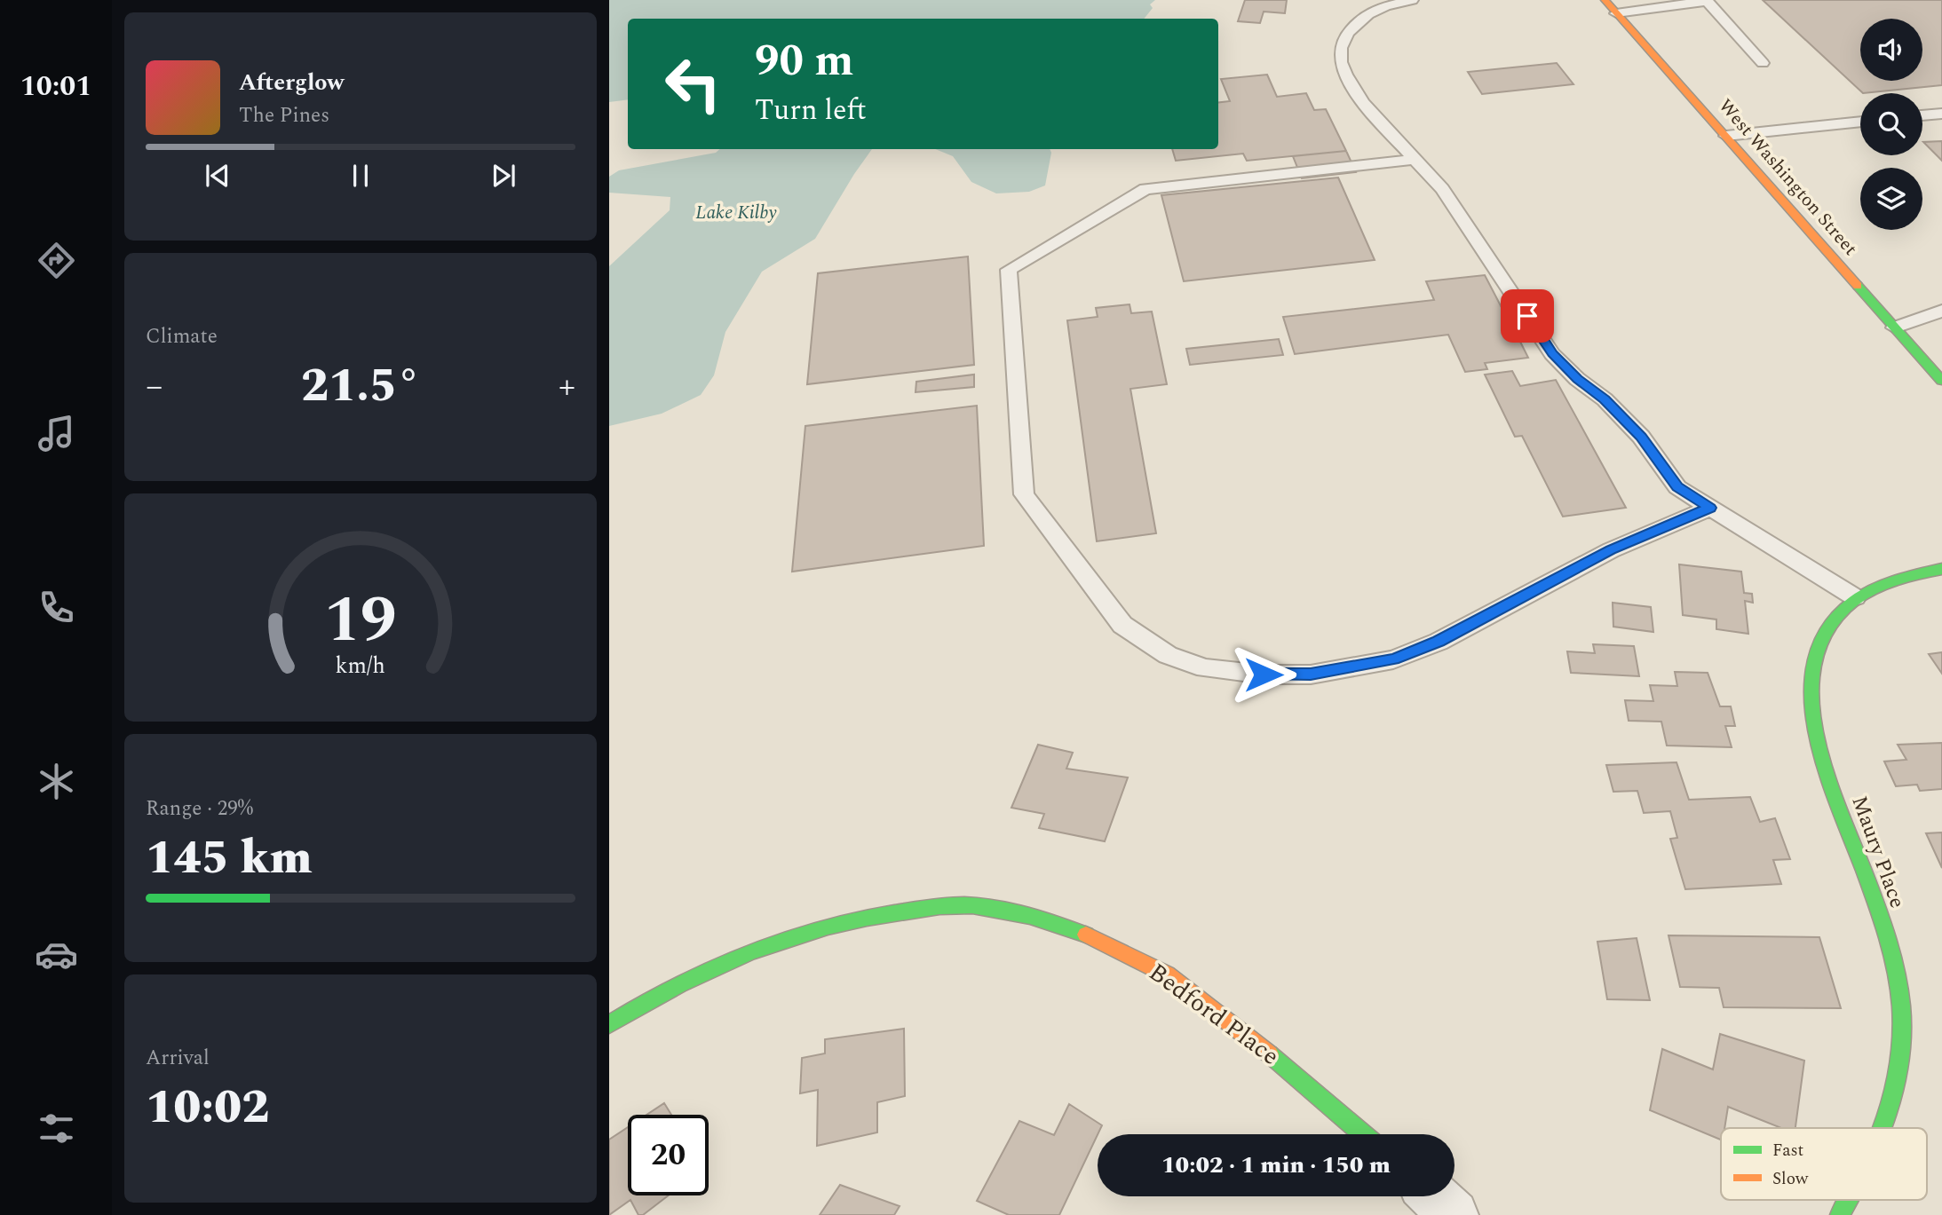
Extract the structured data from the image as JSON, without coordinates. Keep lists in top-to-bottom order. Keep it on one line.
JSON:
{"streets":{"street":["West Washington Street","Maury Place","Bedford Place"]},"water":["Lake Kilby"],"legend":["Fast","Slow"],"page":{"tabs":"10:01","turn":["90 m","Turn left"],"song":["Afterglow","The Pines"],"tile":["Climate",["Range · 29%","145 km"],["Arrival","10:02"]],"heat":["−","21.5°","+"],"limit":"20","trip":"10:02 · 1 min · 150 m","gauge":["19","km/h"]}}
